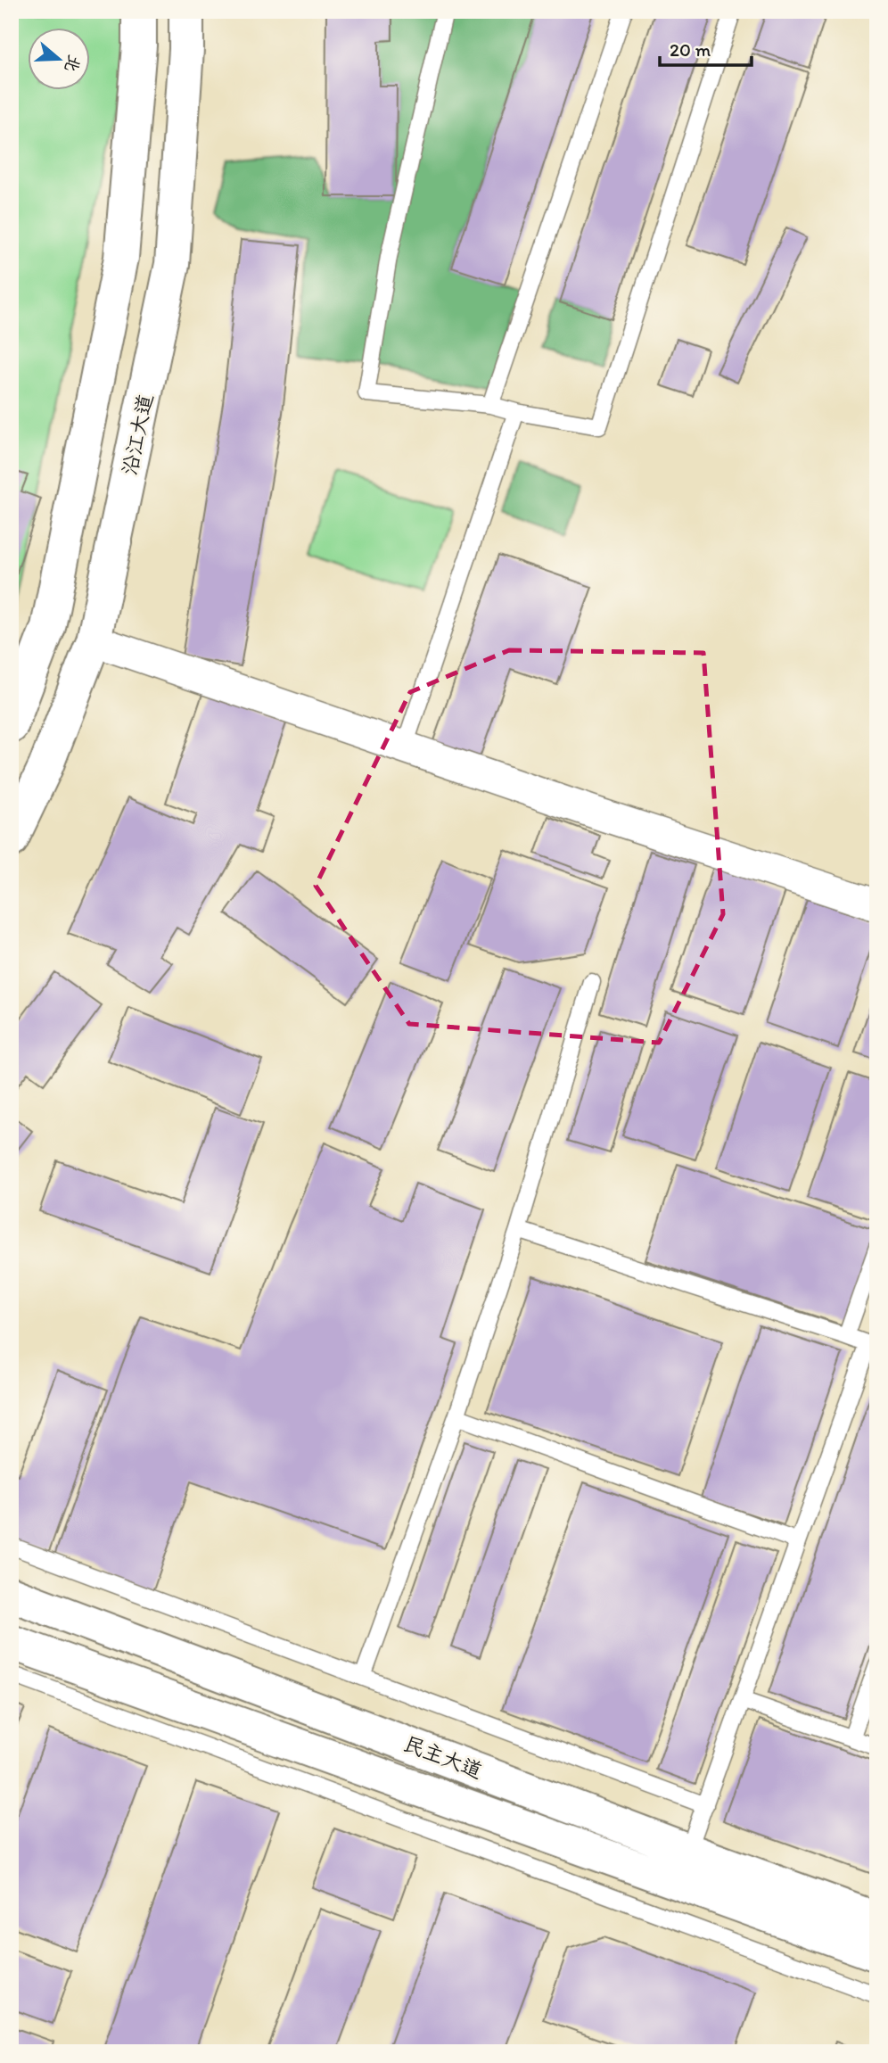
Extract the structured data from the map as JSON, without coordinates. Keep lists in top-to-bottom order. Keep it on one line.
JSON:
{"streets":{"main road":["沿江大道","民主大道"]},"scale_bar":"20 m","north":"right"}
